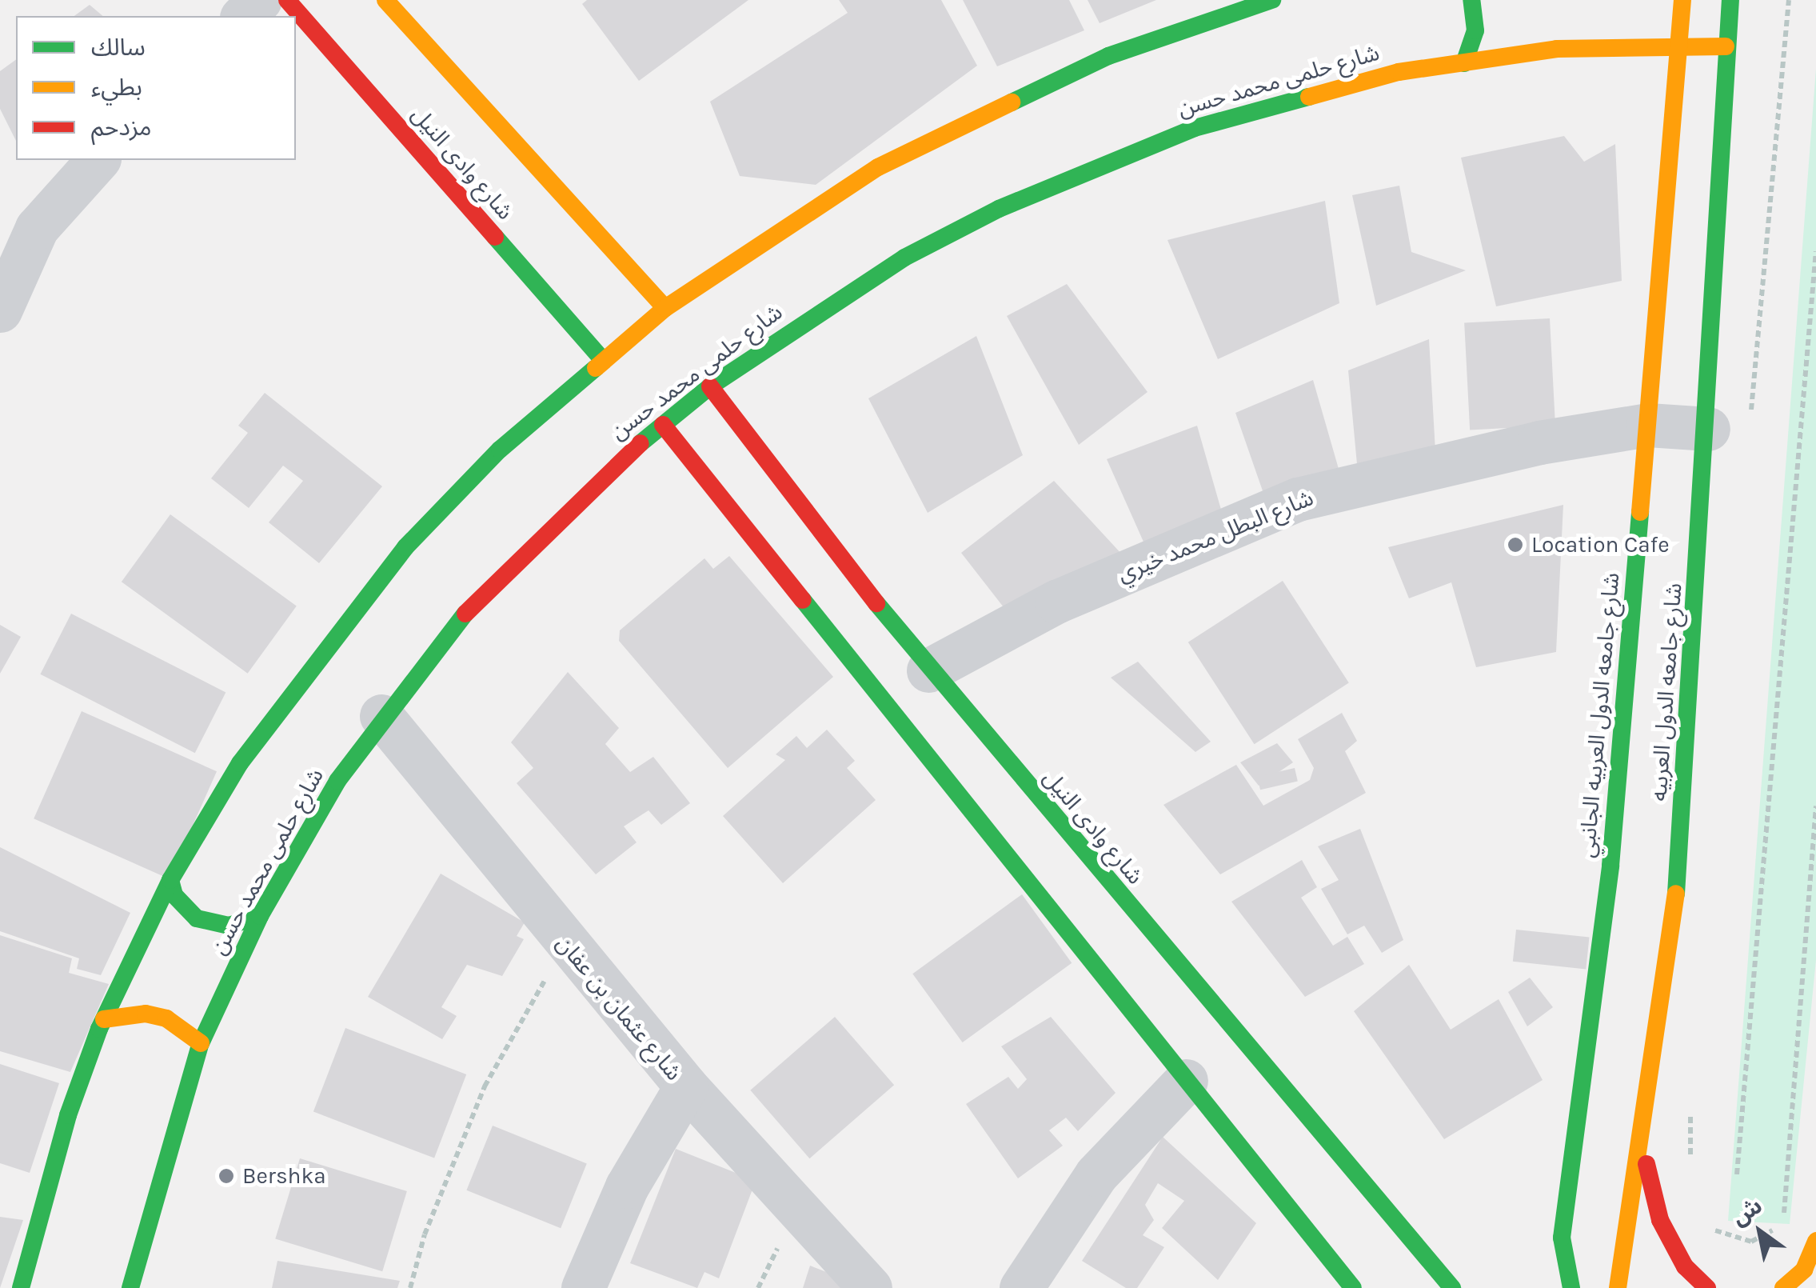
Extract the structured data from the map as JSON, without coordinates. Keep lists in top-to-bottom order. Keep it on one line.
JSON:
{"streets":{"street":["شارع حلمى محمد حسن","شارع وادى النيل","شارع البطل محمد خيري","شارع جامعه الدول العربيه","شارع جامعه الدول العربيه الجانبي","شارع عثمان بن عفان"]},"crossings":[["شارع حلمى محمد حسن","شارع وادى النيل"],["شارع حلمى محمد حسن","شارع جامعه الدول العربيه"],["شارع حلمى محمد حسن","شارع جامعه الدول العربيه الجانبي"],["شارع حلمى محمد حسن","شارع عثمان بن عفان"],["شارع وادى النيل","شارع البطل محمد خيري"],["شارع البطل محمد خيري","شارع جامعه الدول العربيه"],["شارع البطل محمد خيري","شارع جامعه الدول العربيه الجانبي"]],"places":["Location Cafe","Bershka"],"legend":["سالك","بطيء","مزدحم"],"north":"top left"}
